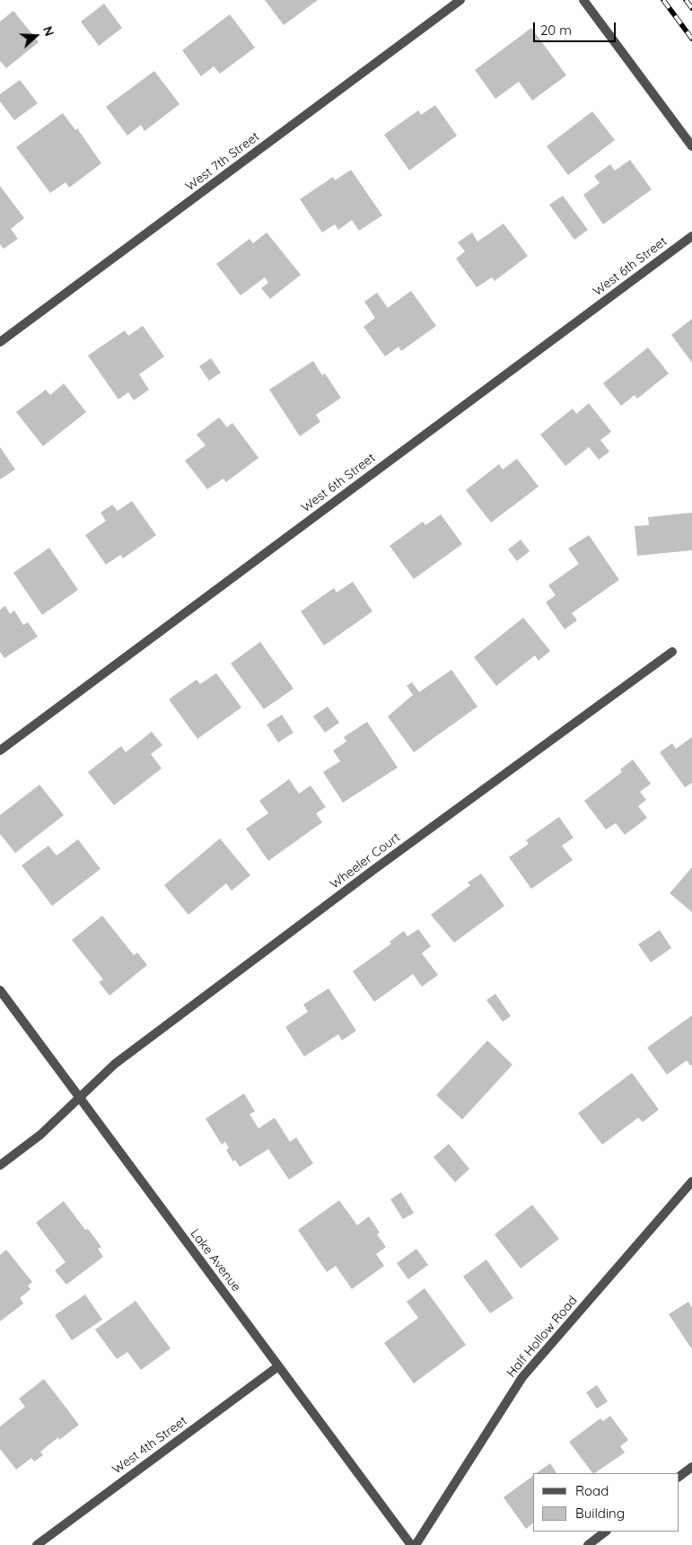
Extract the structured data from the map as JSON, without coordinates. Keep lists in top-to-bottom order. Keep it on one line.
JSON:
{"streets":{"street":["West 7th Street","West 6th Street","Wheeler Court","Lake Avenue","Half Hollow Road","West 4th Street"]},"crossings":[["Wheeler Court","Lake Avenue"],["Lake Avenue","West 4th Street"]],"legend":["Road","Building"],"scale_bar":"20 m","north":"right"}
